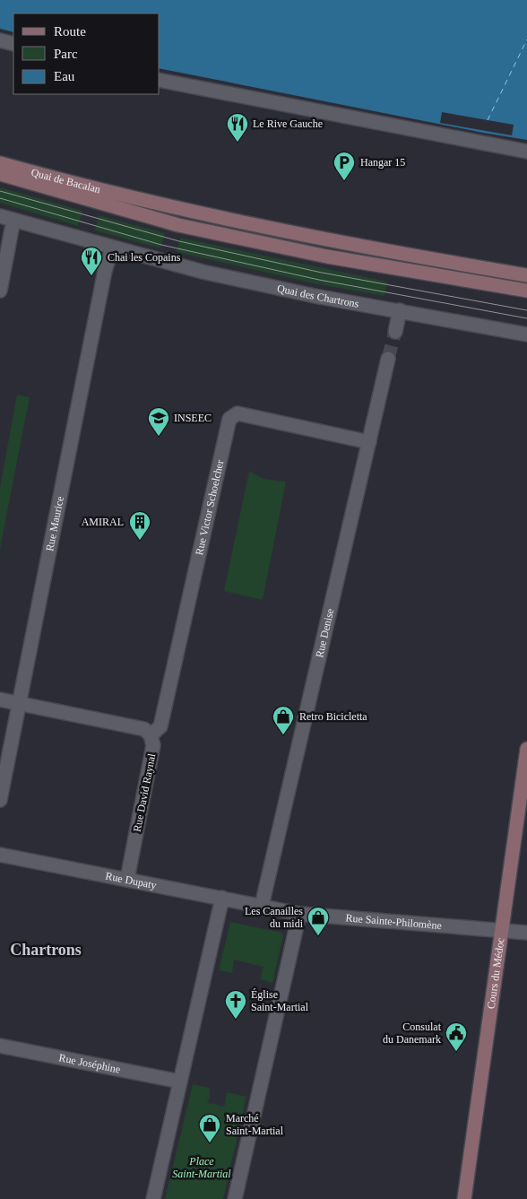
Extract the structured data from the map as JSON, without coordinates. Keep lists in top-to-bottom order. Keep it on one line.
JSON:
{"streets":{"main road":["Quai de Bacalan","Cours du Médoc"],"street":["Quai des Chartrons","Rue Victor Schoelcher","Rue Maurice","Rue Denise","Rue David Raynal","Rue Dupaty","Rue Sainte-Philomène","Rue Joséphine"]},"crossings":[["Quai des Chartrons","Rue Maurice"],["Rue Victor Schoelcher","Rue Denise"],["Rue Victor Schoelcher","Rue David Raynal"],["Rue Denise","Rue Dupaty"],["Rue Denise","Rue Sainte-Philomène"],["Rue David Raynal","Rue Dupaty"],["Rue Dupaty","Rue Sainte-Philomène"],["Rue Sainte-Philomène","Cours du Médoc"]],"districts":["Chartrons"],"parks":["Place Saint-Martial"],"places":{"restaurant":["Le Rive Gauche","Chai les Copains"],"parking":["Hangar 15"],"school or university":["INSEEC"],"building":["AMIRAL"],"shop":["Retro Bicicletta","Les Canailles du midi","Marché Saint-Martial"],"church":["Église Saint-Martial"],"public building":["Consulat du Danemark"]},"legend":["Route","Parc","Eau"]}
